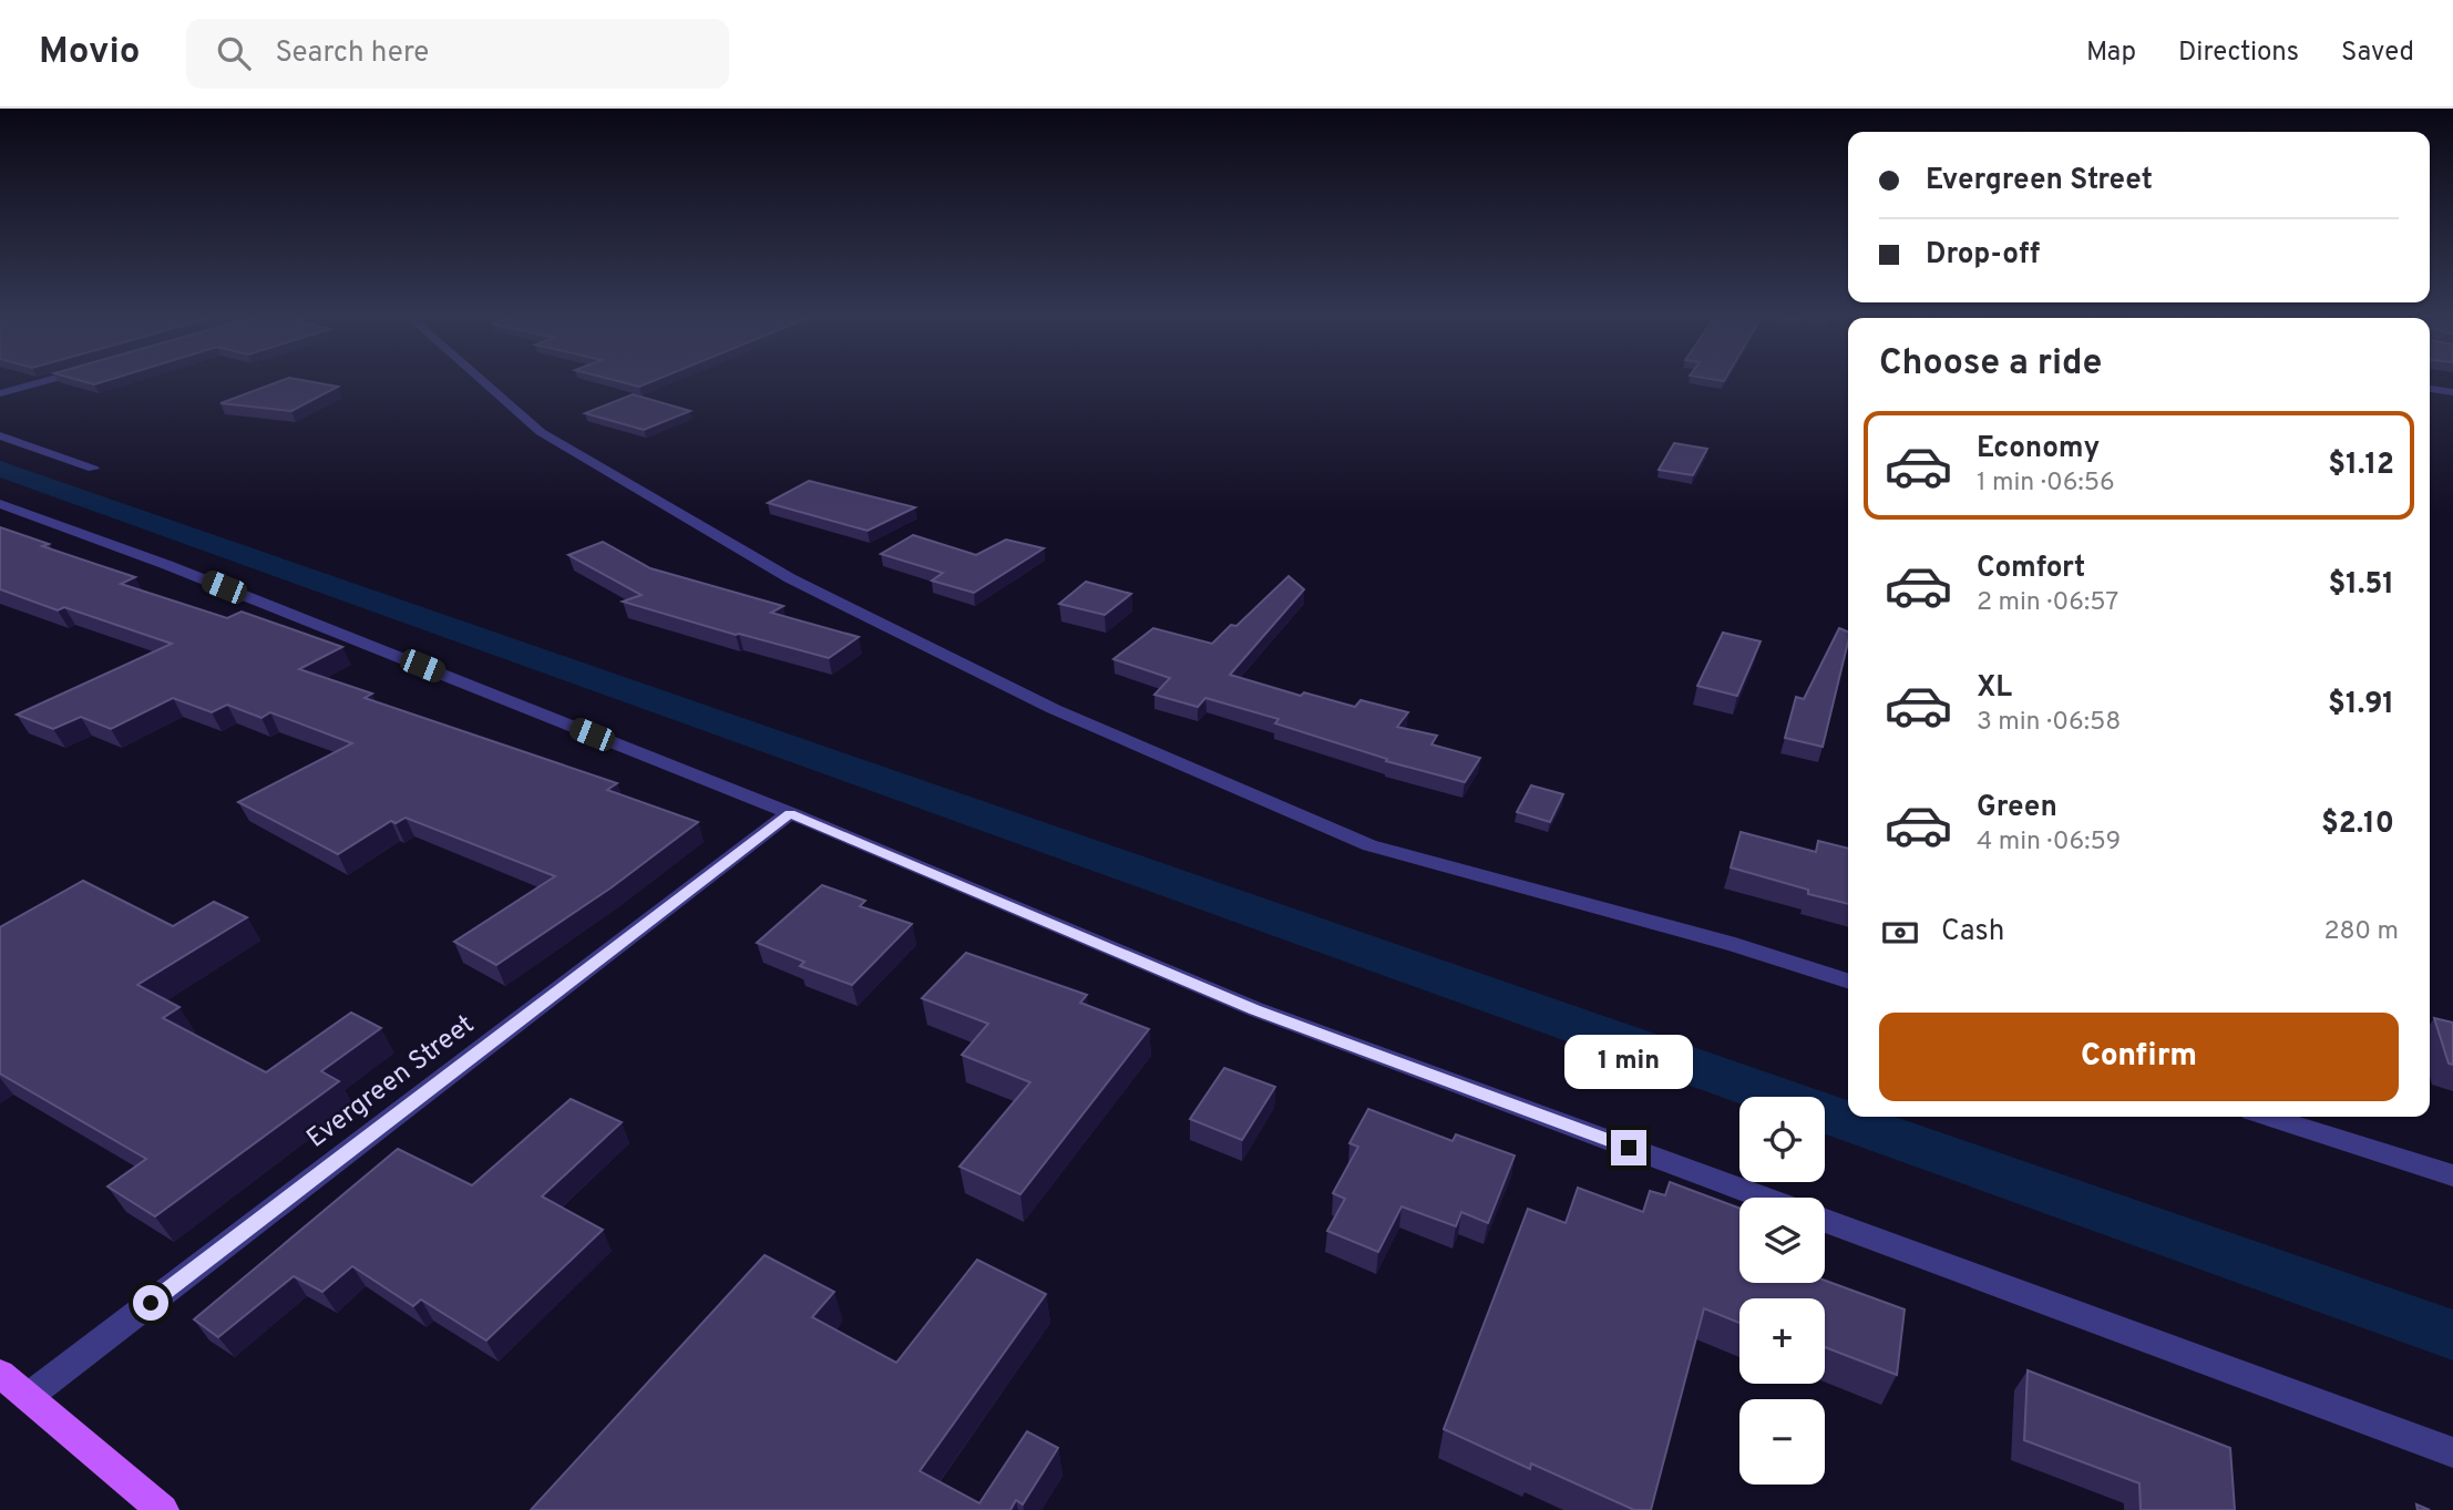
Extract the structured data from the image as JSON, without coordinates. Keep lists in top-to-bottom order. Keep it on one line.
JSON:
{"streets":{"street":["Evergreen Street"]},"page":{"header":"Movio","search":"Search here","nav":["Map","Directions","Saved"],"banner":["Evergreen Street","Drop-off"],"heading":"Choose a ride","list":[{"name":"Economy","note":"1 min · 06:56","value":"$1.12"},{"name":"Comfort","note":"2 min · 06:57","value":"$1.51"},{"name":"XL","note":"3 min · 06:58","value":"$1.91"},{"name":"Green","note":"4 min · 06:59","value":"$2.10"}],"pay":["Cash","280 m"],"buttons":"Confirm","bubble":"1 min","map_buttons":["+","−"]}}
